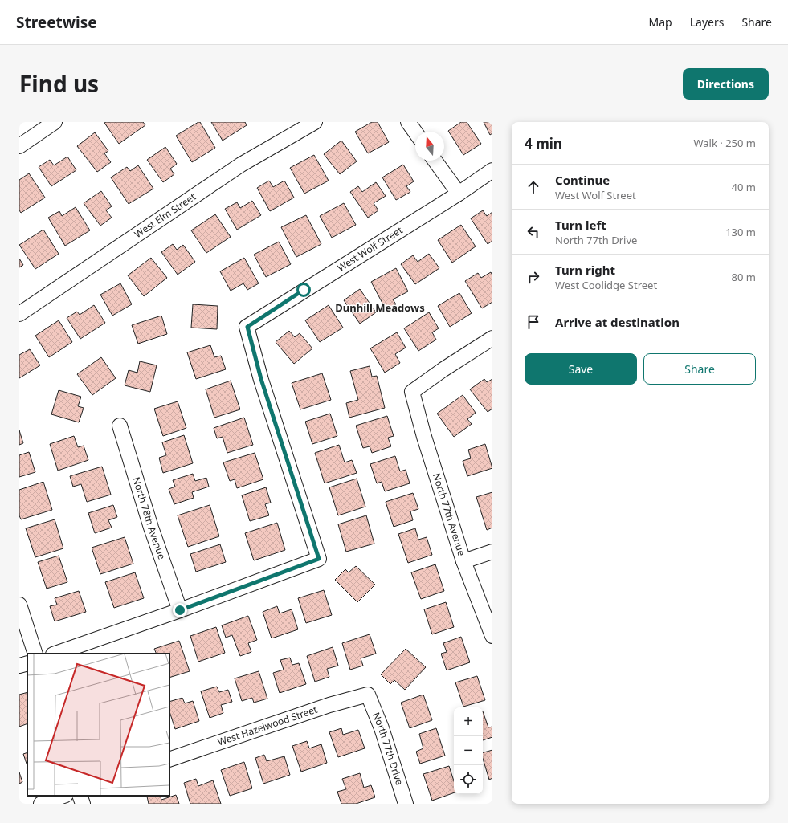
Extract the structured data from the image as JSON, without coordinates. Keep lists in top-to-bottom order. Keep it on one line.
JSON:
{"streets":{"street":["West Elm Street","West Wolf Street","North 77th Avenue","North 78th Avenue","West Hazelwood Street","North 77th Drive"]},"crossings":[["West Wolf Street","North 78th Avenue"],["West Hazelwood Street","North 77th Drive"]],"districts":["Dunhill Meadows"],"north":"top","page":{"header":"Streetwise","nav":["Map","Layers","Share"],"title":"Find us","buttons":["Directions",["Save","Share"]],"heading":["4 min","Walk · 250 m"],"list":[["Continue","West Wolf Street","40 m"],["Turn left","North 77th Drive","130 m"],["Turn right","West Coolidge Street","80 m"],"Arrive at destination"],"map_buttons":["+","−"]}}
